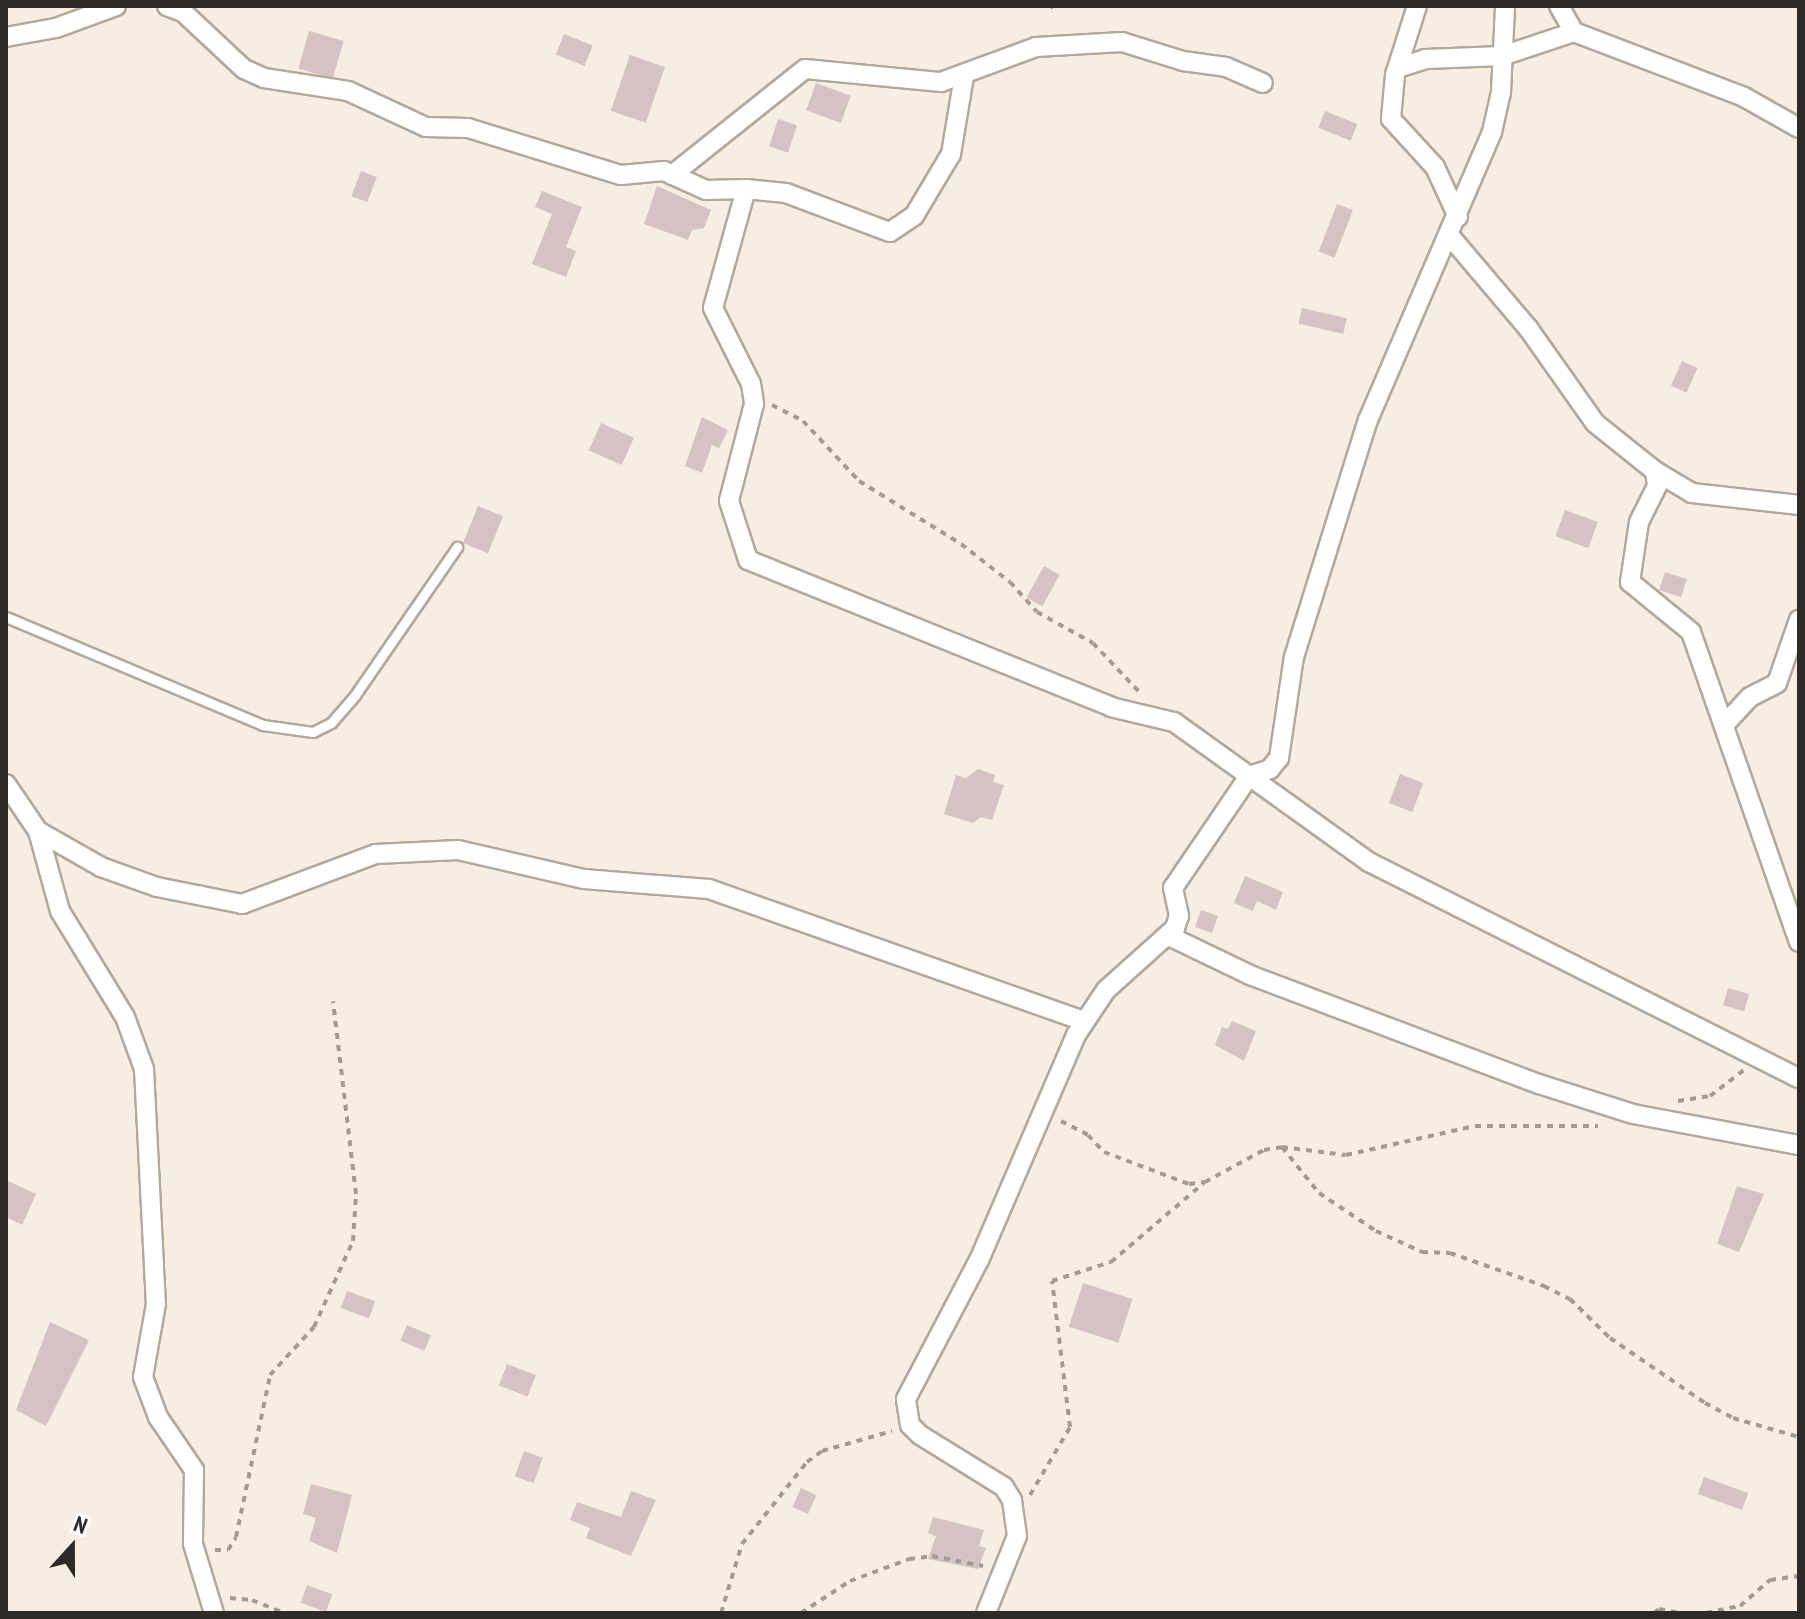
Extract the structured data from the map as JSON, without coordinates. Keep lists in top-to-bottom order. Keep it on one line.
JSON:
{"north":"top"}
